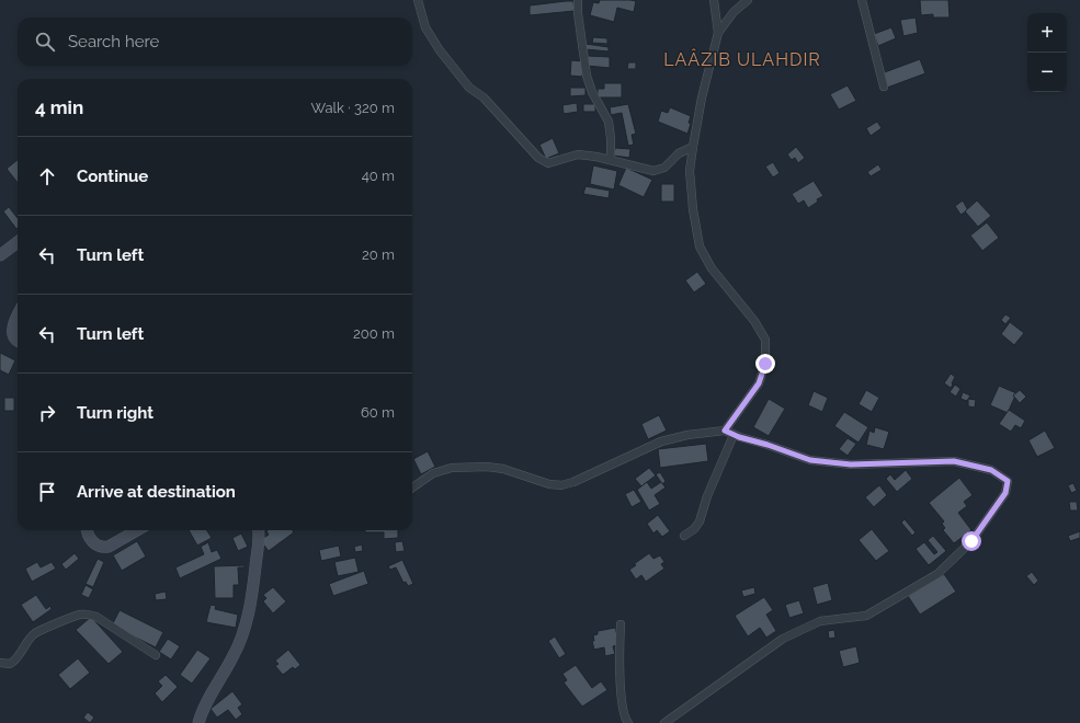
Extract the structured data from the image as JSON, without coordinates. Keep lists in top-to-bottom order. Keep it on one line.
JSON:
{"districts":["LAÂZIB ULAHDIR"],"page":{"map_buttons":["+","−"],"search":"Search here","heading":["4 min","Walk · 320 m"],"list":[["Continue","40 m"],["Turn left","20 m"],["Turn left","200 m"],["Turn right","60 m"],"Arrive at destination"]}}
